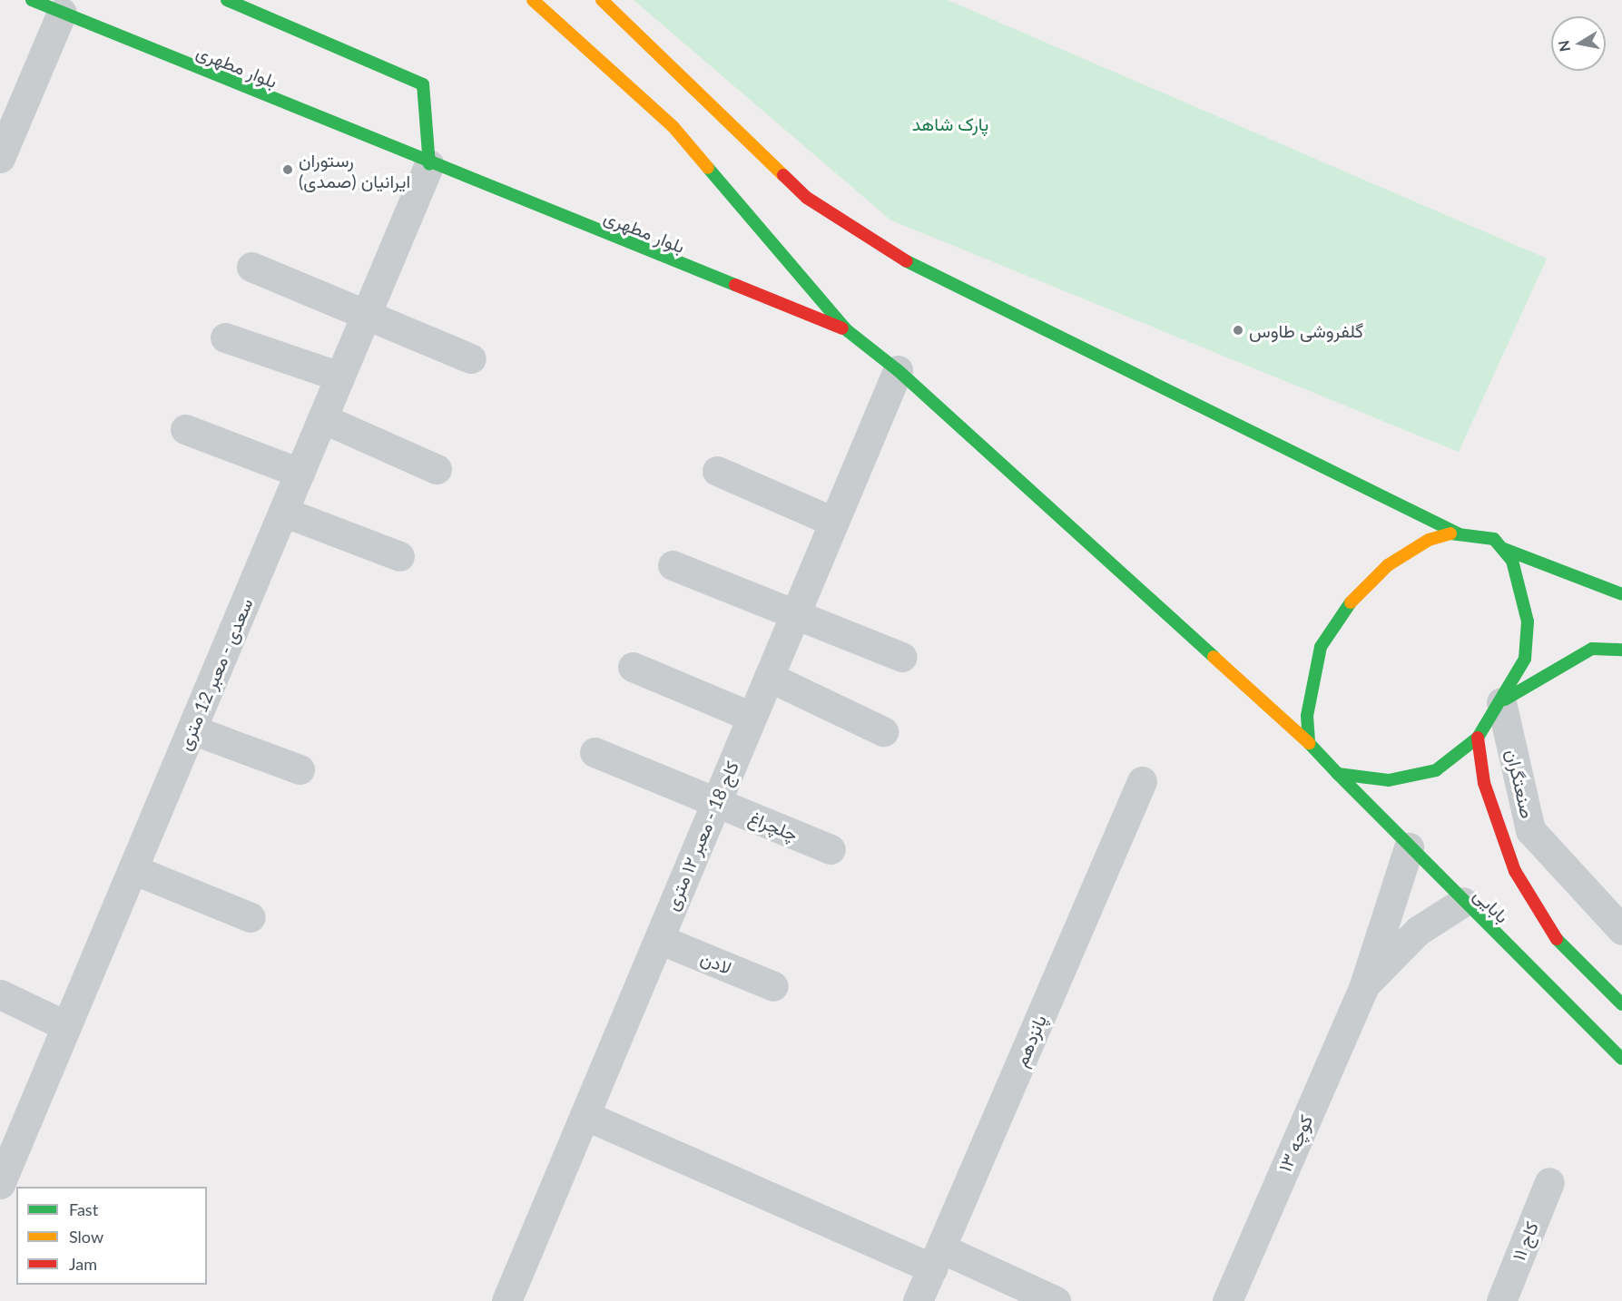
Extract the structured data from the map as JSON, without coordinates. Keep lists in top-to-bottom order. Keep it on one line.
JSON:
{"streets":{"main road":["بلوار مطهری","بابایی"],"street":["سعدی - معبر 12 متری","صنعتگران","چلچراغ","کاج 18 - معبر ۱۲ متری","لادن","پانزدهم","کوچه ۱۳","کاج ۱۱"]},"crossings":[["بلوار مطهری","سعدی - معبر 12 متری"],["بلوار مطهری","بابایی"],["چلچراغ","کاج 18 - معبر ۱۲ متری"],["کاج 18 - معبر ۱۲ متری","بابایی"],["کاج 18 - معبر ۱۲ متری","لادن"],["بابایی","کوچه ۱۳"]],"parks":["پارک شاهد"],"places":["رستوران ایرانیان (صمدی)","گلفروشی طاوس"],"legend":["Fast","Slow","Jam"],"north":"left"}
